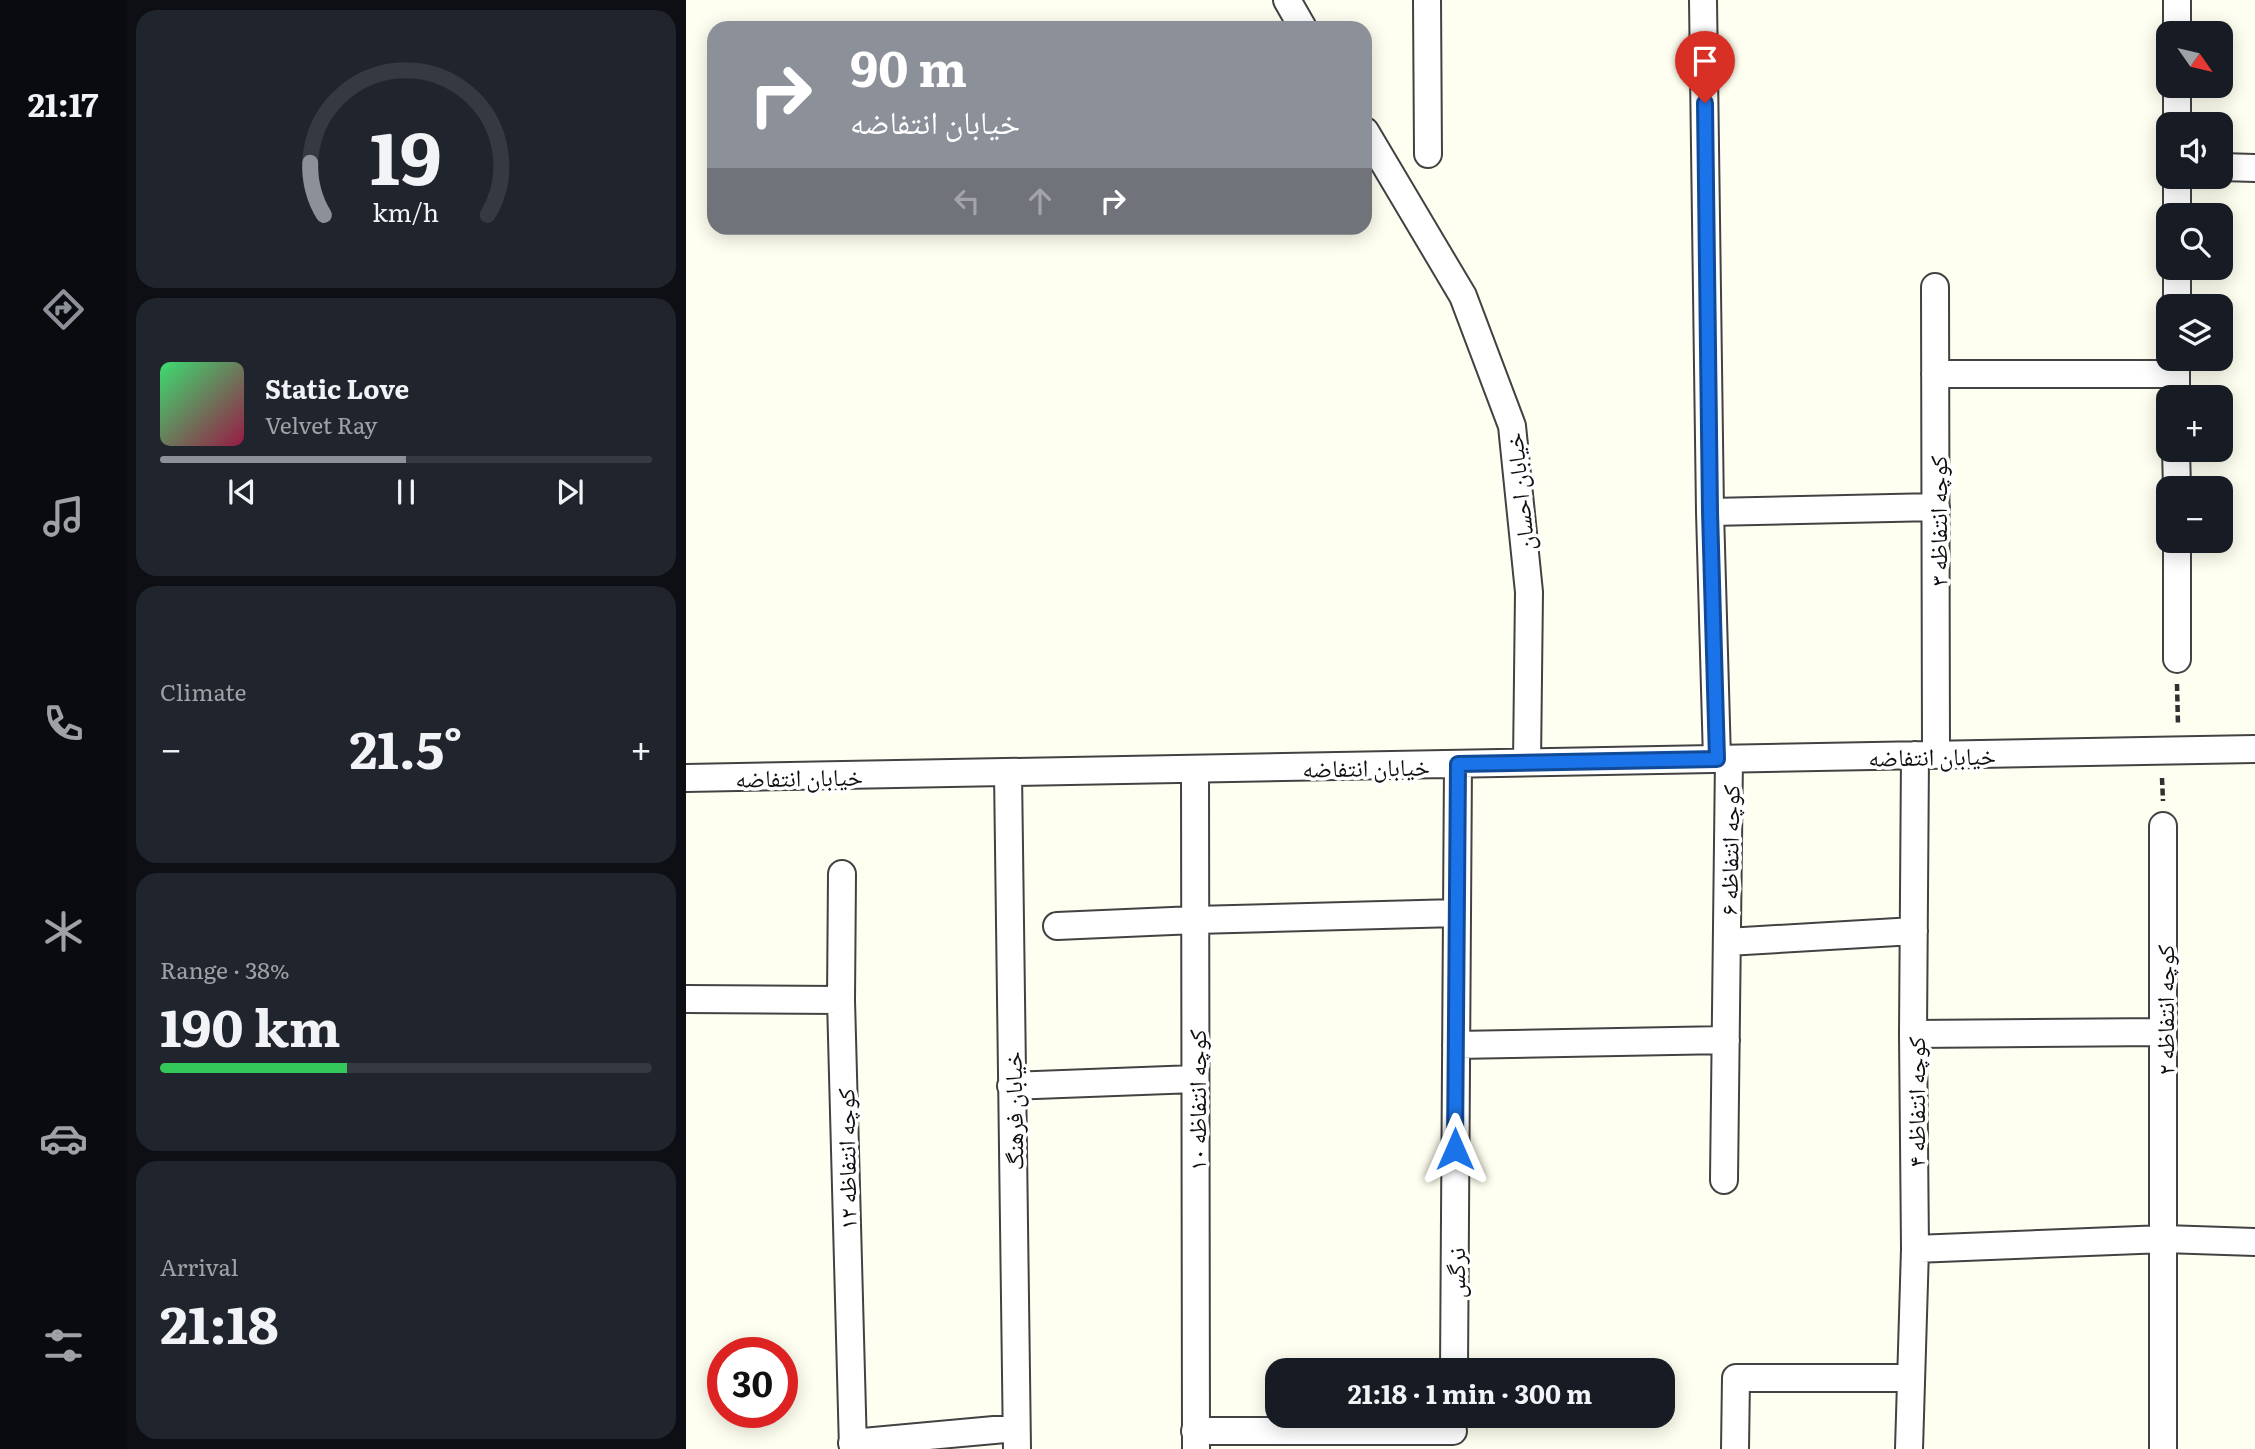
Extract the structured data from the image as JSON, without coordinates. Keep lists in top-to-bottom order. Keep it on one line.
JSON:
{"streets":{"street":["خیابان احسان","کوچه انتفاظه ۳","خیابان انتفاضه","کوچه انتفاظه ۶","کوچه انتفاظه ۲","کوچه انتفاظه ۱۰","کوچه انتفاظه ۴","خیابان فرهنگ","کوچه انتفاظه ۱۲","نرگس"]},"crossings":[["خیابان احسان","خیابان انتفاضه"],["کوچه انتفاظه ۳","خیابان انتفاضه"],["کوچه انتفاظه ۳","کوچه انتفاظه ۴"],["خیابان انتفاضه","کوچه انتفاظه ۶"],["خیابان انتفاضه","کوچه انتفاظه ۱۰"],["خیابان انتفاضه","کوچه انتفاظه ۴"],["خیابان انتفاضه","خیابان فرهنگ"],["خیابان انتفاضه","نرگس"]],"north":"bottom right","page":{"tabs":"21:17","map_buttons":["+","−"],"turn":["90 m","خیابان انتفاضه"],"song":["Static Love","Velvet Ray"],"tile":["Climate",["Range · 38%","190 km"],["Arrival","21:18"]],"heat":["−","21.5°","+"],"limit":"30","trip":"21:18 · 1 min · 300 m","gauge":["19","km/h"]}}
